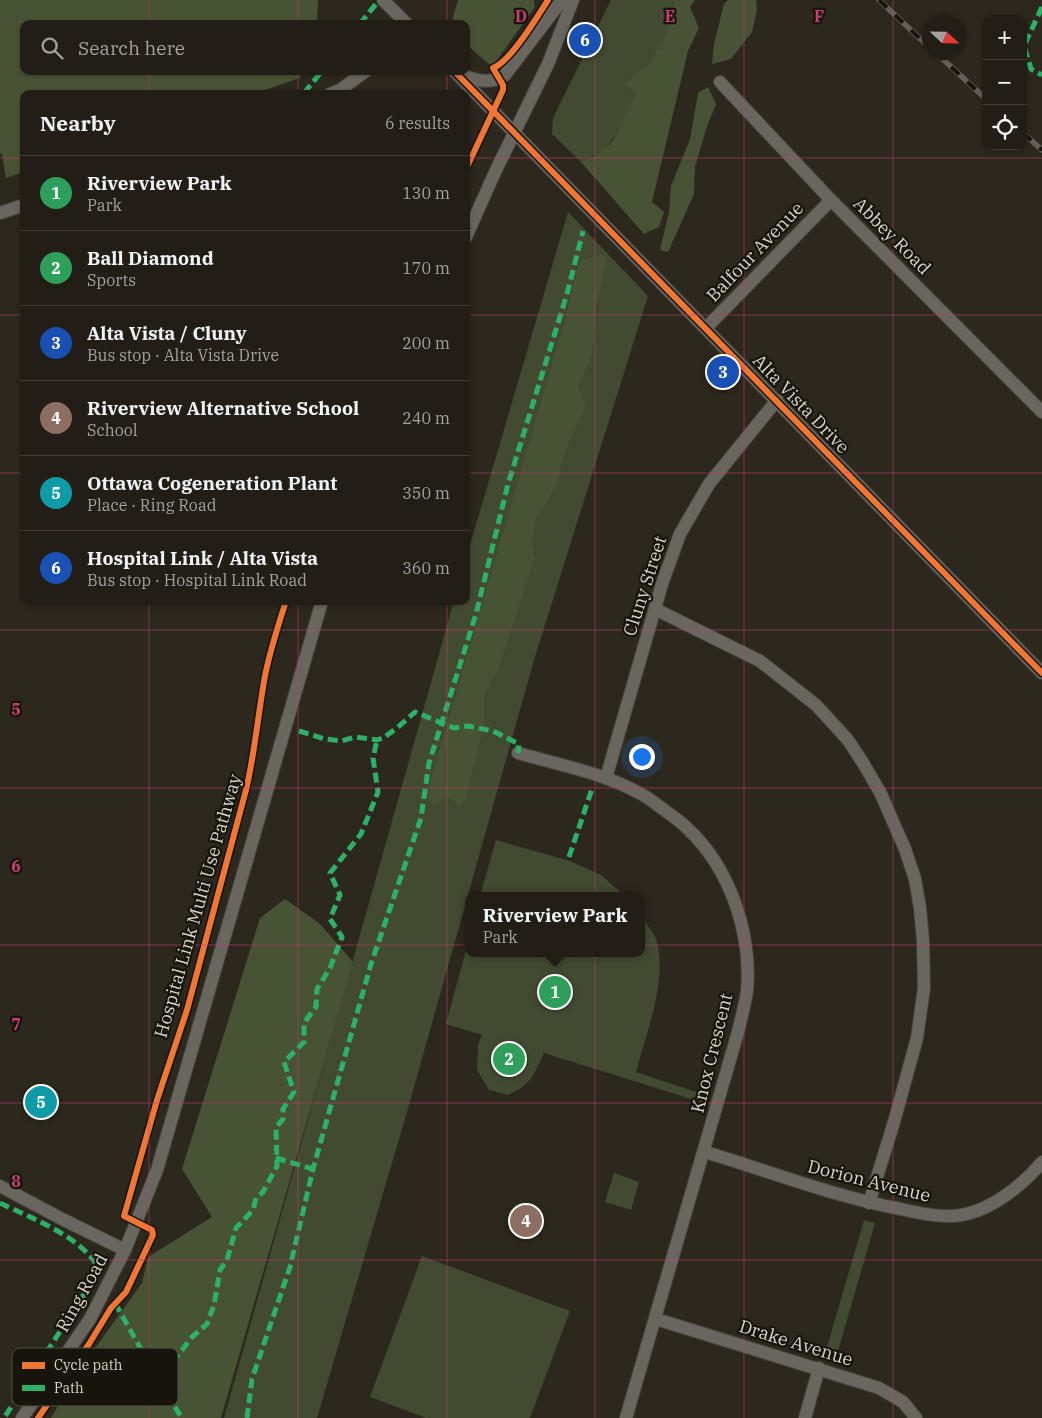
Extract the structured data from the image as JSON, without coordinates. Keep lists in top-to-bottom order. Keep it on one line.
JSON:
{"streets":{"street":["Abbey Road","Balfour Avenue","Alta Vista Drive","Cluny Street","Knox Crescent","Dorion Avenue","Ring Road","Drake Avenue"],"cycle path":["Hospital Link Multi Use Pathway"]},"crossings":[["Abbey Road","Balfour Avenue"],["Balfour Avenue","Alta Vista Drive"],["Alta Vista Drive","Cluny Street"],["Cluny Street","Knox Crescent"],["Knox Crescent","Dorion Avenue"],["Knox Crescent","Drake Avenue"]],"legend":["Cycle path","Path"],"north":"right","page":{"map_buttons":["+","−"],"search":"Search here","pins":["6","3","1","2","5","4"],"heading":["Nearby","6 results"],"list":[{"mark":"1","name":"Riverview Park","note":"Park","value":"130 m"},{"mark":"2","name":"Ball Diamond","note":"Sports","value":"170 m"},{"mark":"3","name":"Alta Vista / Cluny","note":"Bus stop · Alta Vista Drive","value":"200 m"},{"mark":"4","name":"Riverview Alternative School","note":"School","value":"240 m"},{"mark":"5","name":"Ottawa Cogeneration Plant","note":"Place · Ring Road","value":"350 m"},{"mark":"6","name":"Hospital Link / Alta Vista","note":"Bus stop · Hospital Link Road","value":"360 m"}],"popup":["Riverview Park","Park"]},"grid":{"columns":["D","E","F"],"rows":["5","6","7","8"]}}
